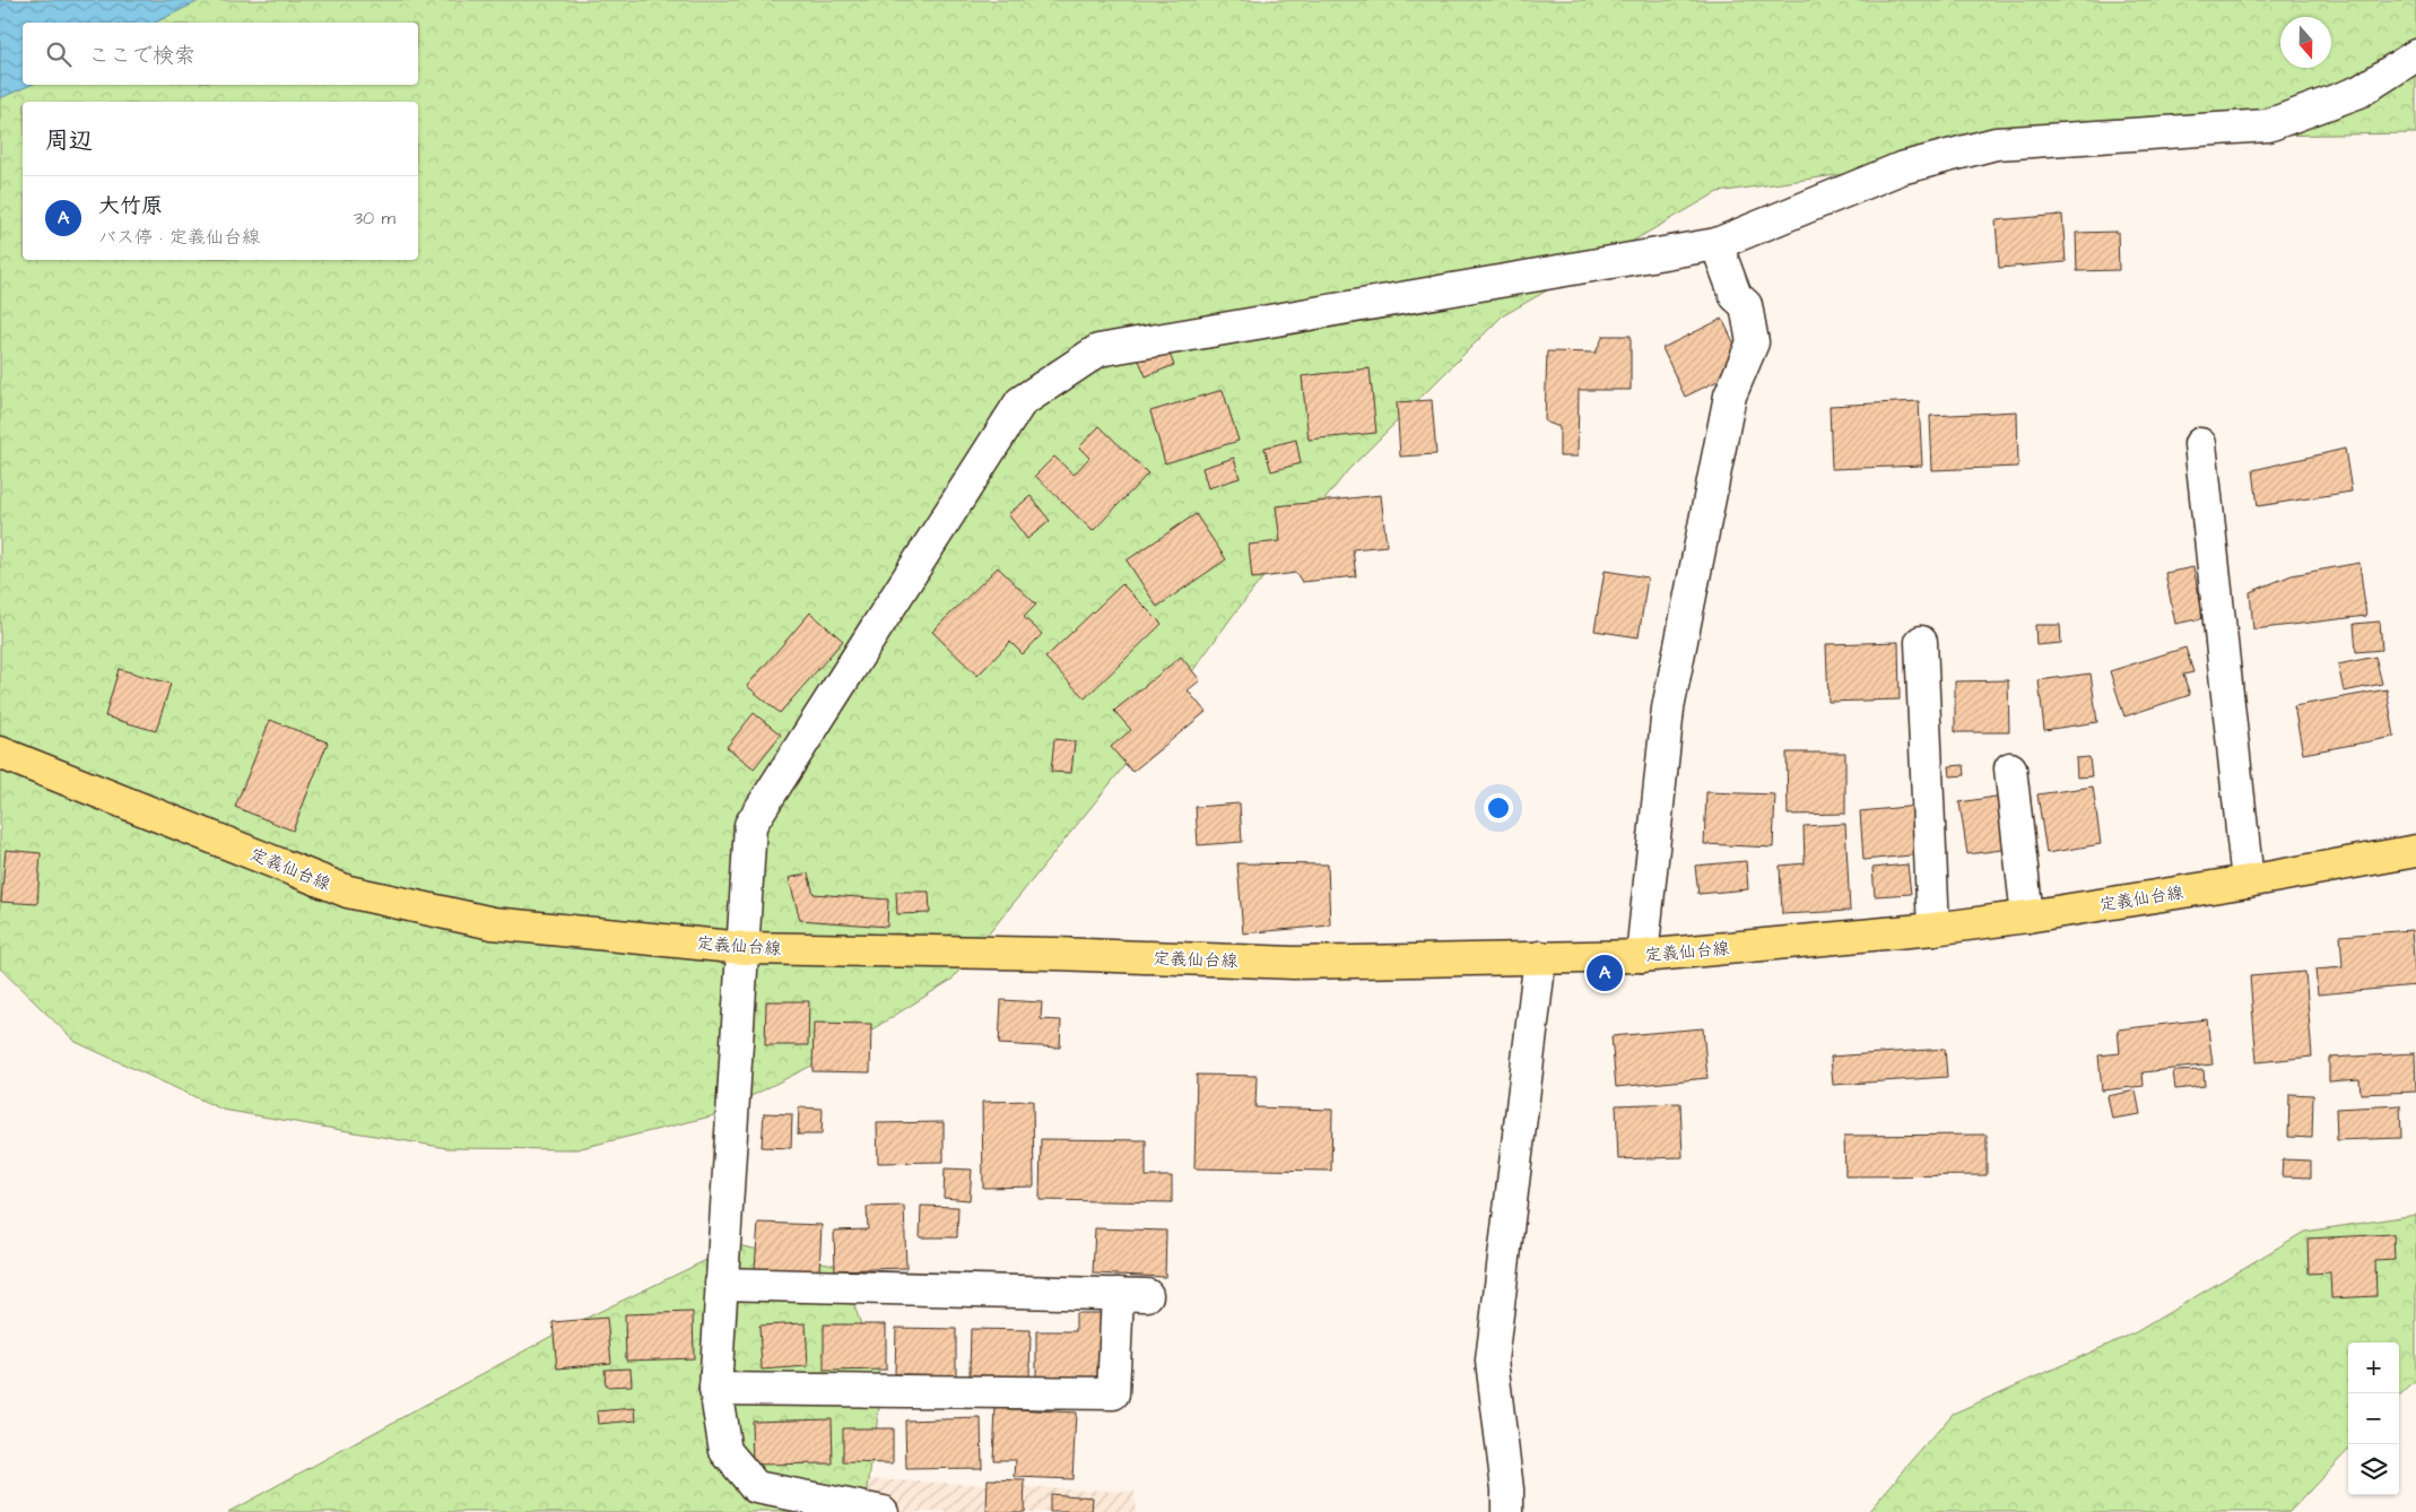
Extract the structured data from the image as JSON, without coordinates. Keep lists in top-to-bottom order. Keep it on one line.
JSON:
{"streets":{"main road":["定義仙台線"]},"north":"bottom","page":{"search":"ここで検索","heading":"周辺","list":[{"mark":"A","name":"大竹原","note":"バス停 · 定義仙台線","value":"30 m"}],"pins":"A","map_buttons":["+","−"]}}
